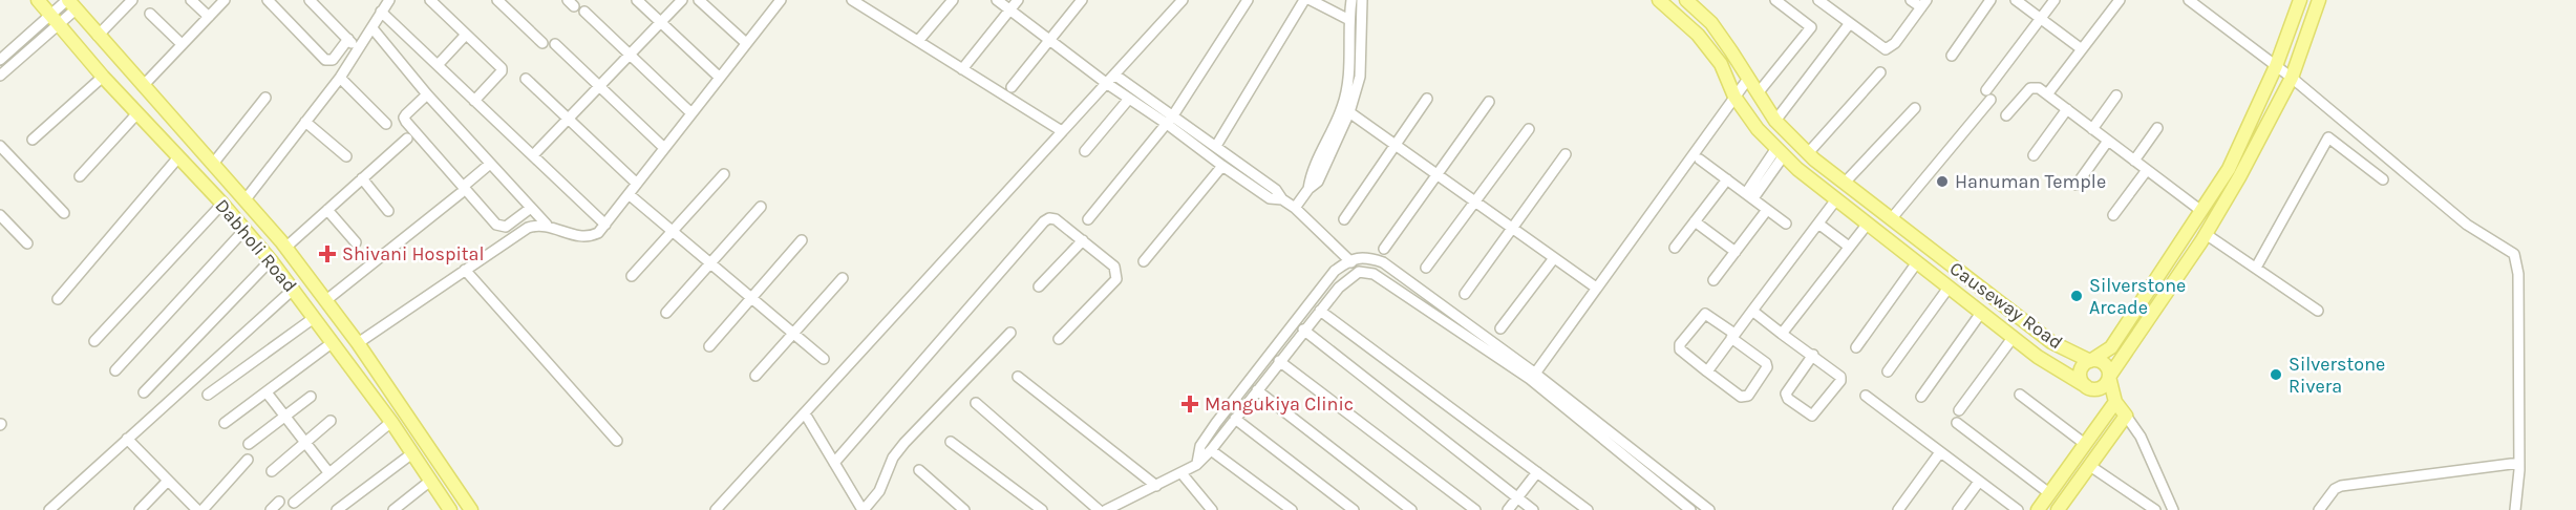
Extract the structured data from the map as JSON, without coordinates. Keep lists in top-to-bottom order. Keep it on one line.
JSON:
{"streets":{"main road":["Dabholi Road","Causeway Road"]},"places":{"other":["Hanuman Temple","Silverstone Arcade","Silverstone Rivera"],"health":["Shivani Hospital","Mangukiya Clinic"]}}
